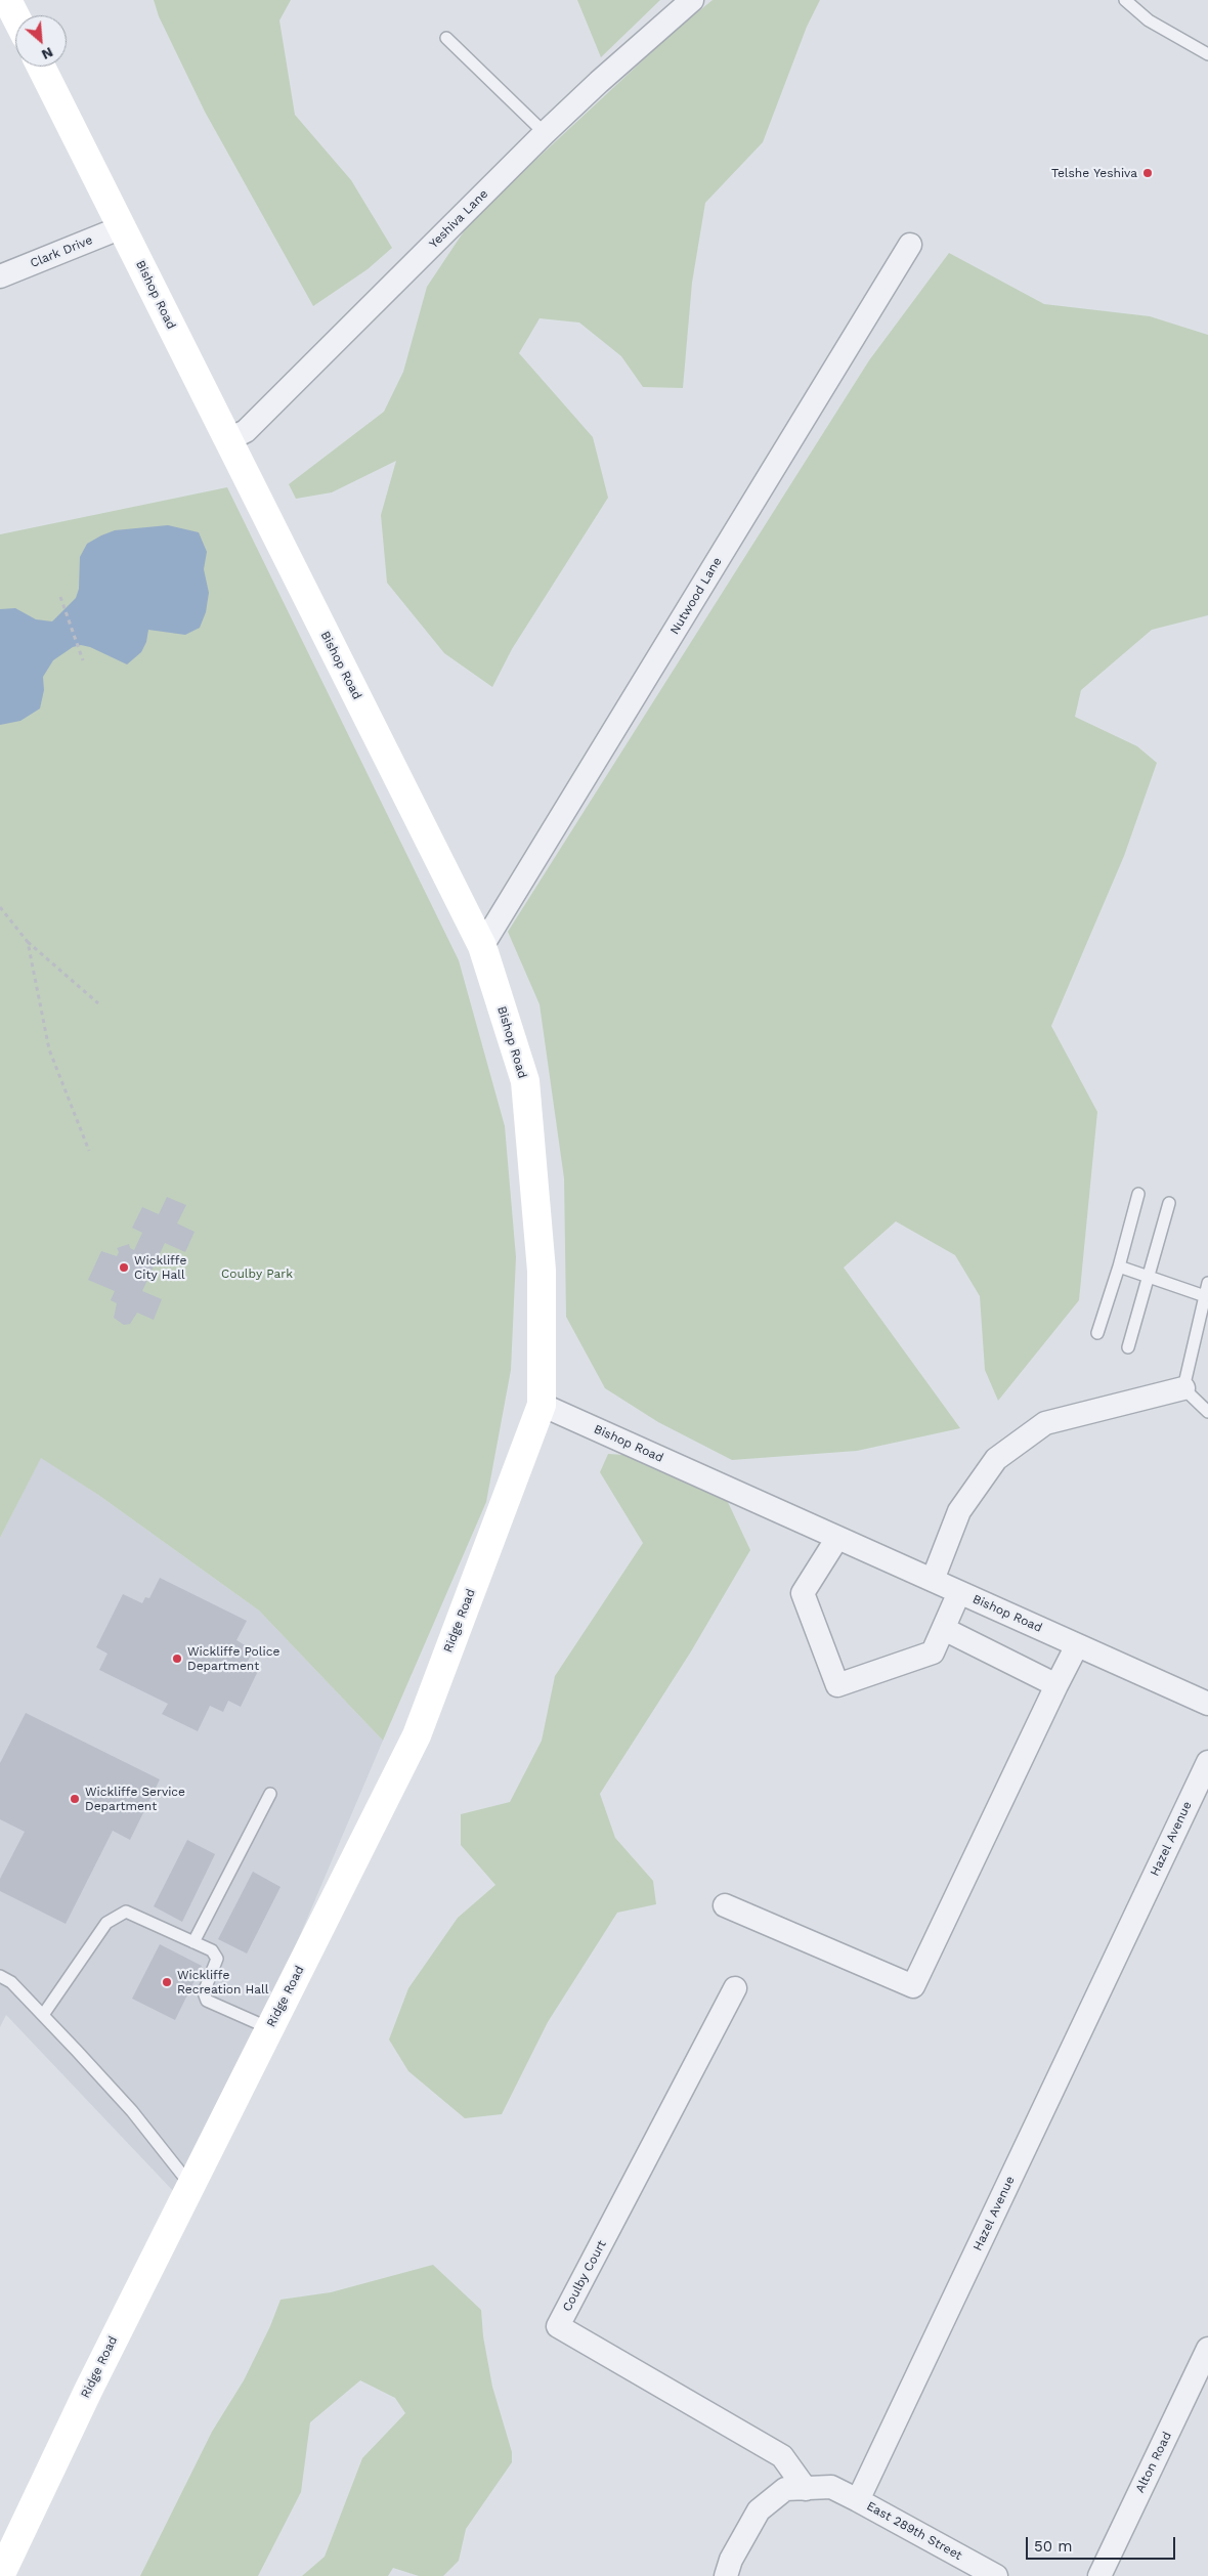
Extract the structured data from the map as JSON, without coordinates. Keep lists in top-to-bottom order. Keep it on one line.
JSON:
{"streets":{"main road":["Bishop Road","Ridge Road"],"street":["Yeshiva Lane","Clark Drive","Nutwood Lane","Hazel Avenue","Coulby Court","Alton Road","East 289th Street"]},"crossings":[["Yeshiva Lane","Bishop Road"],["Clark Drive","Bishop Road"],["Bishop Road","Nutwood Lane"],["Bishop Road","Ridge Road"],["Hazel Avenue","East 289th Street"]],"parks":["Coulby Park"],"places":["Telshe Yeshiva","Wickliffe City Hall","Wickliffe Police Department","Wickliffe Service Department","Wickliffe Recreation Hall"],"scale_bar":"50 m","north":"bottom right"}
